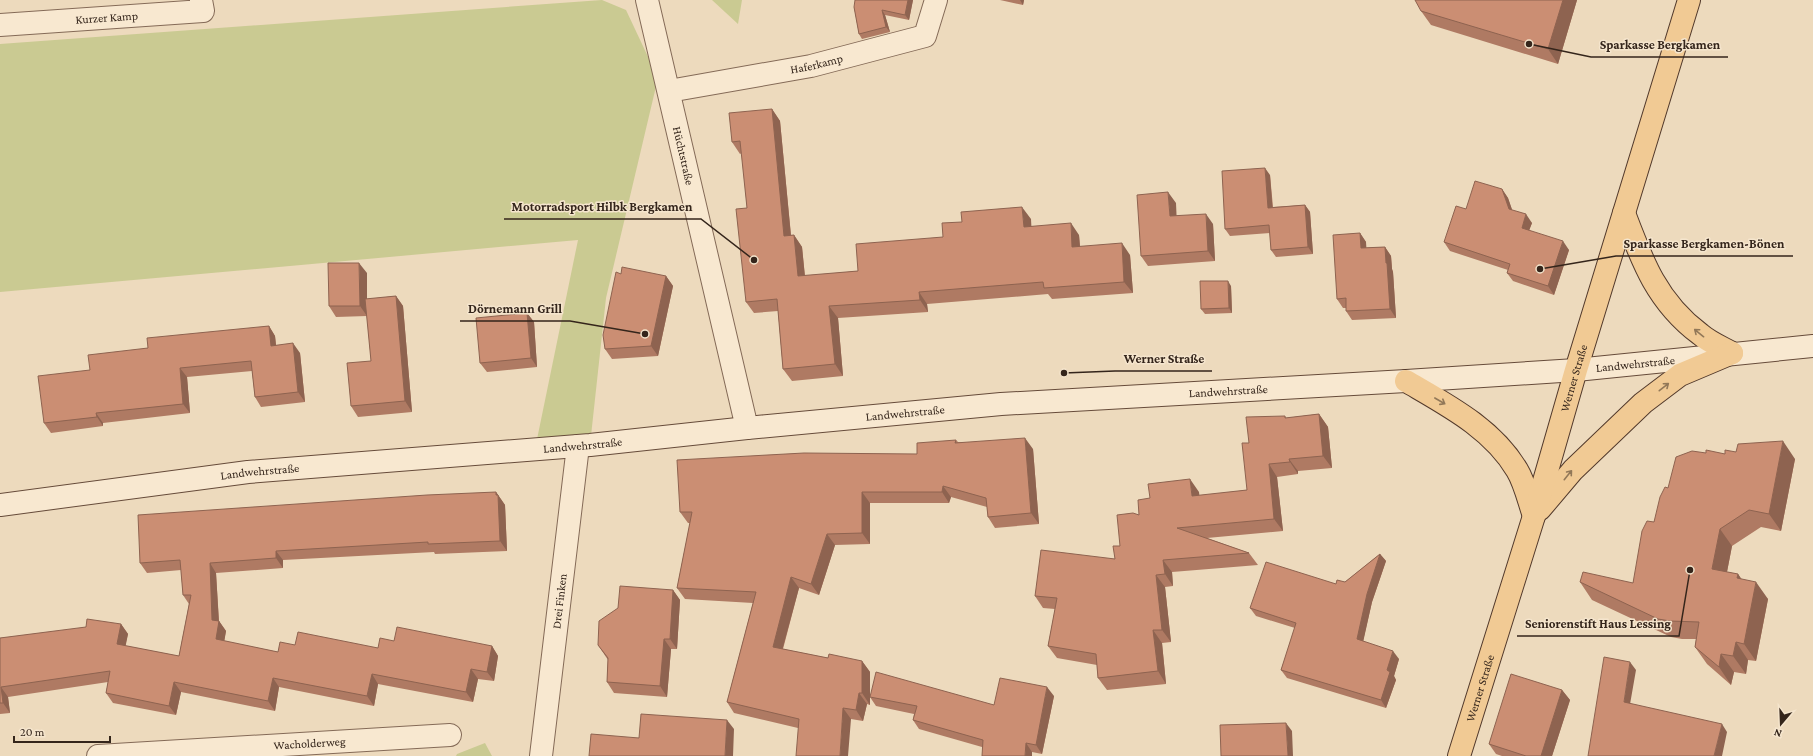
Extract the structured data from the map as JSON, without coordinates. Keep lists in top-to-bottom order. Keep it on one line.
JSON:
{"streets":{"main road":["Kurzer Kamp","Haferkamp","Hüchtstraße","Landwehrstraße","Werner Straße","Drei Finken","Wacholderweg"]},"crossings":[["Haferkamp","Hüchtstraße"],["Hüchtstraße","Landwehrstraße"],["Landwehrstraße","Werner Straße"],["Landwehrstraße","Drei Finken"]],"places":["Sparkasse Bergkamen","Motorradsport Hilbk Bergkamen","Sparkasse Bergkamen-Bönen","Dörnemann Grill","Werner Straße","Seniorenstift Haus Lessing"],"scale_bar":"20 m","north":"bottom"}
